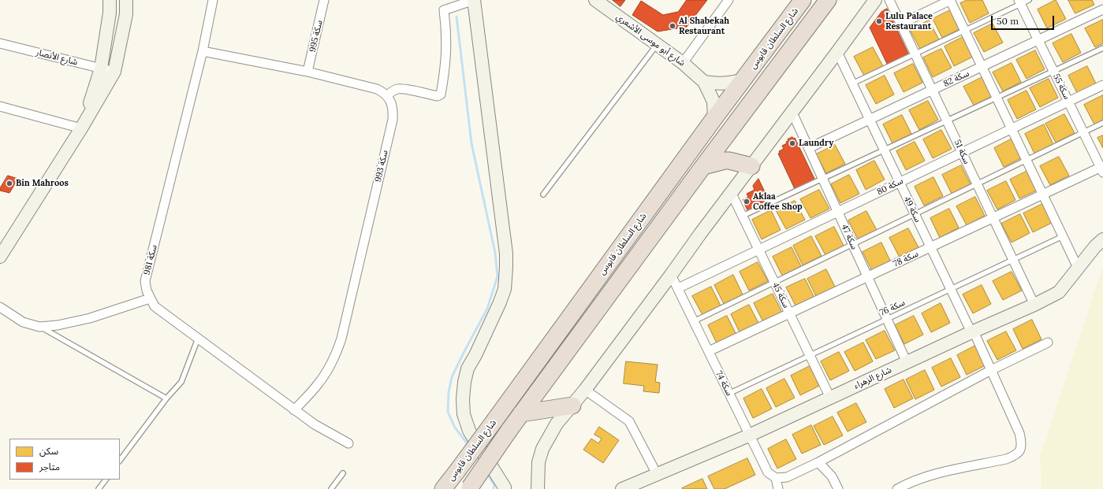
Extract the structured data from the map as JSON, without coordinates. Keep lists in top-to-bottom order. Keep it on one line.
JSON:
{"streets":{"highway":["شارع السلطان قابوس"],"street":["سكة 995","شارع أبو موسى الأشعري","شارع الأنصار","سكة 82","سكة 55","سكة 51","سكة 993","سكة 80","سكة 49","سكة 47","سكة 78","سكة 981","سكة 45","شارع الزهراء","سكة 74"],"lane":["سكة 76"]},"crossings":[["شارع السلطان قابوس","شارع أبو موسى الأشعري"],["سكة 82","سكة 55"],["سكة 82","سكة 51"],["سكة 82","سكة 49"],["سكة 82","سكة 47"],["سكة 55","سكة 80"],["سكة 55","سكة 78"],["سكة 51","سكة 80"],["سكة 51","سكة 78"],["سكة 51","سكة 76"],["سكة 51","شارع الزهراء"],["سكة 993","سكة 981"],["سكة 80","سكة 49"],["سكة 80","سكة 47"],["سكة 80","سكة 45"],["سكة 80","سكة 74"],["سكة 49","سكة 78"],["سكة 49","سكة 76"],["سكة 49","شارع الزهراء"],["سكة 47","سكة 78"],["سكة 47","سكة 76"],["سكة 47","شارع الزهراء"],["سكة 78","سكة 45"],["سكة 78","سكة 74"],["سكة 45","سكة 76"],["سكة 45","شارع الزهراء"],["سكة 76","سكة 74"],["شارع الزهراء","سكة 74"]],"places":["Lulu Palace Restaurant","Al Shabekah Restaurant","Laundry","Bin Mahroos","Aklaa Coffee Shop"],"legend":["سكن","متاجر"],"scale_bar":"50 m"}
